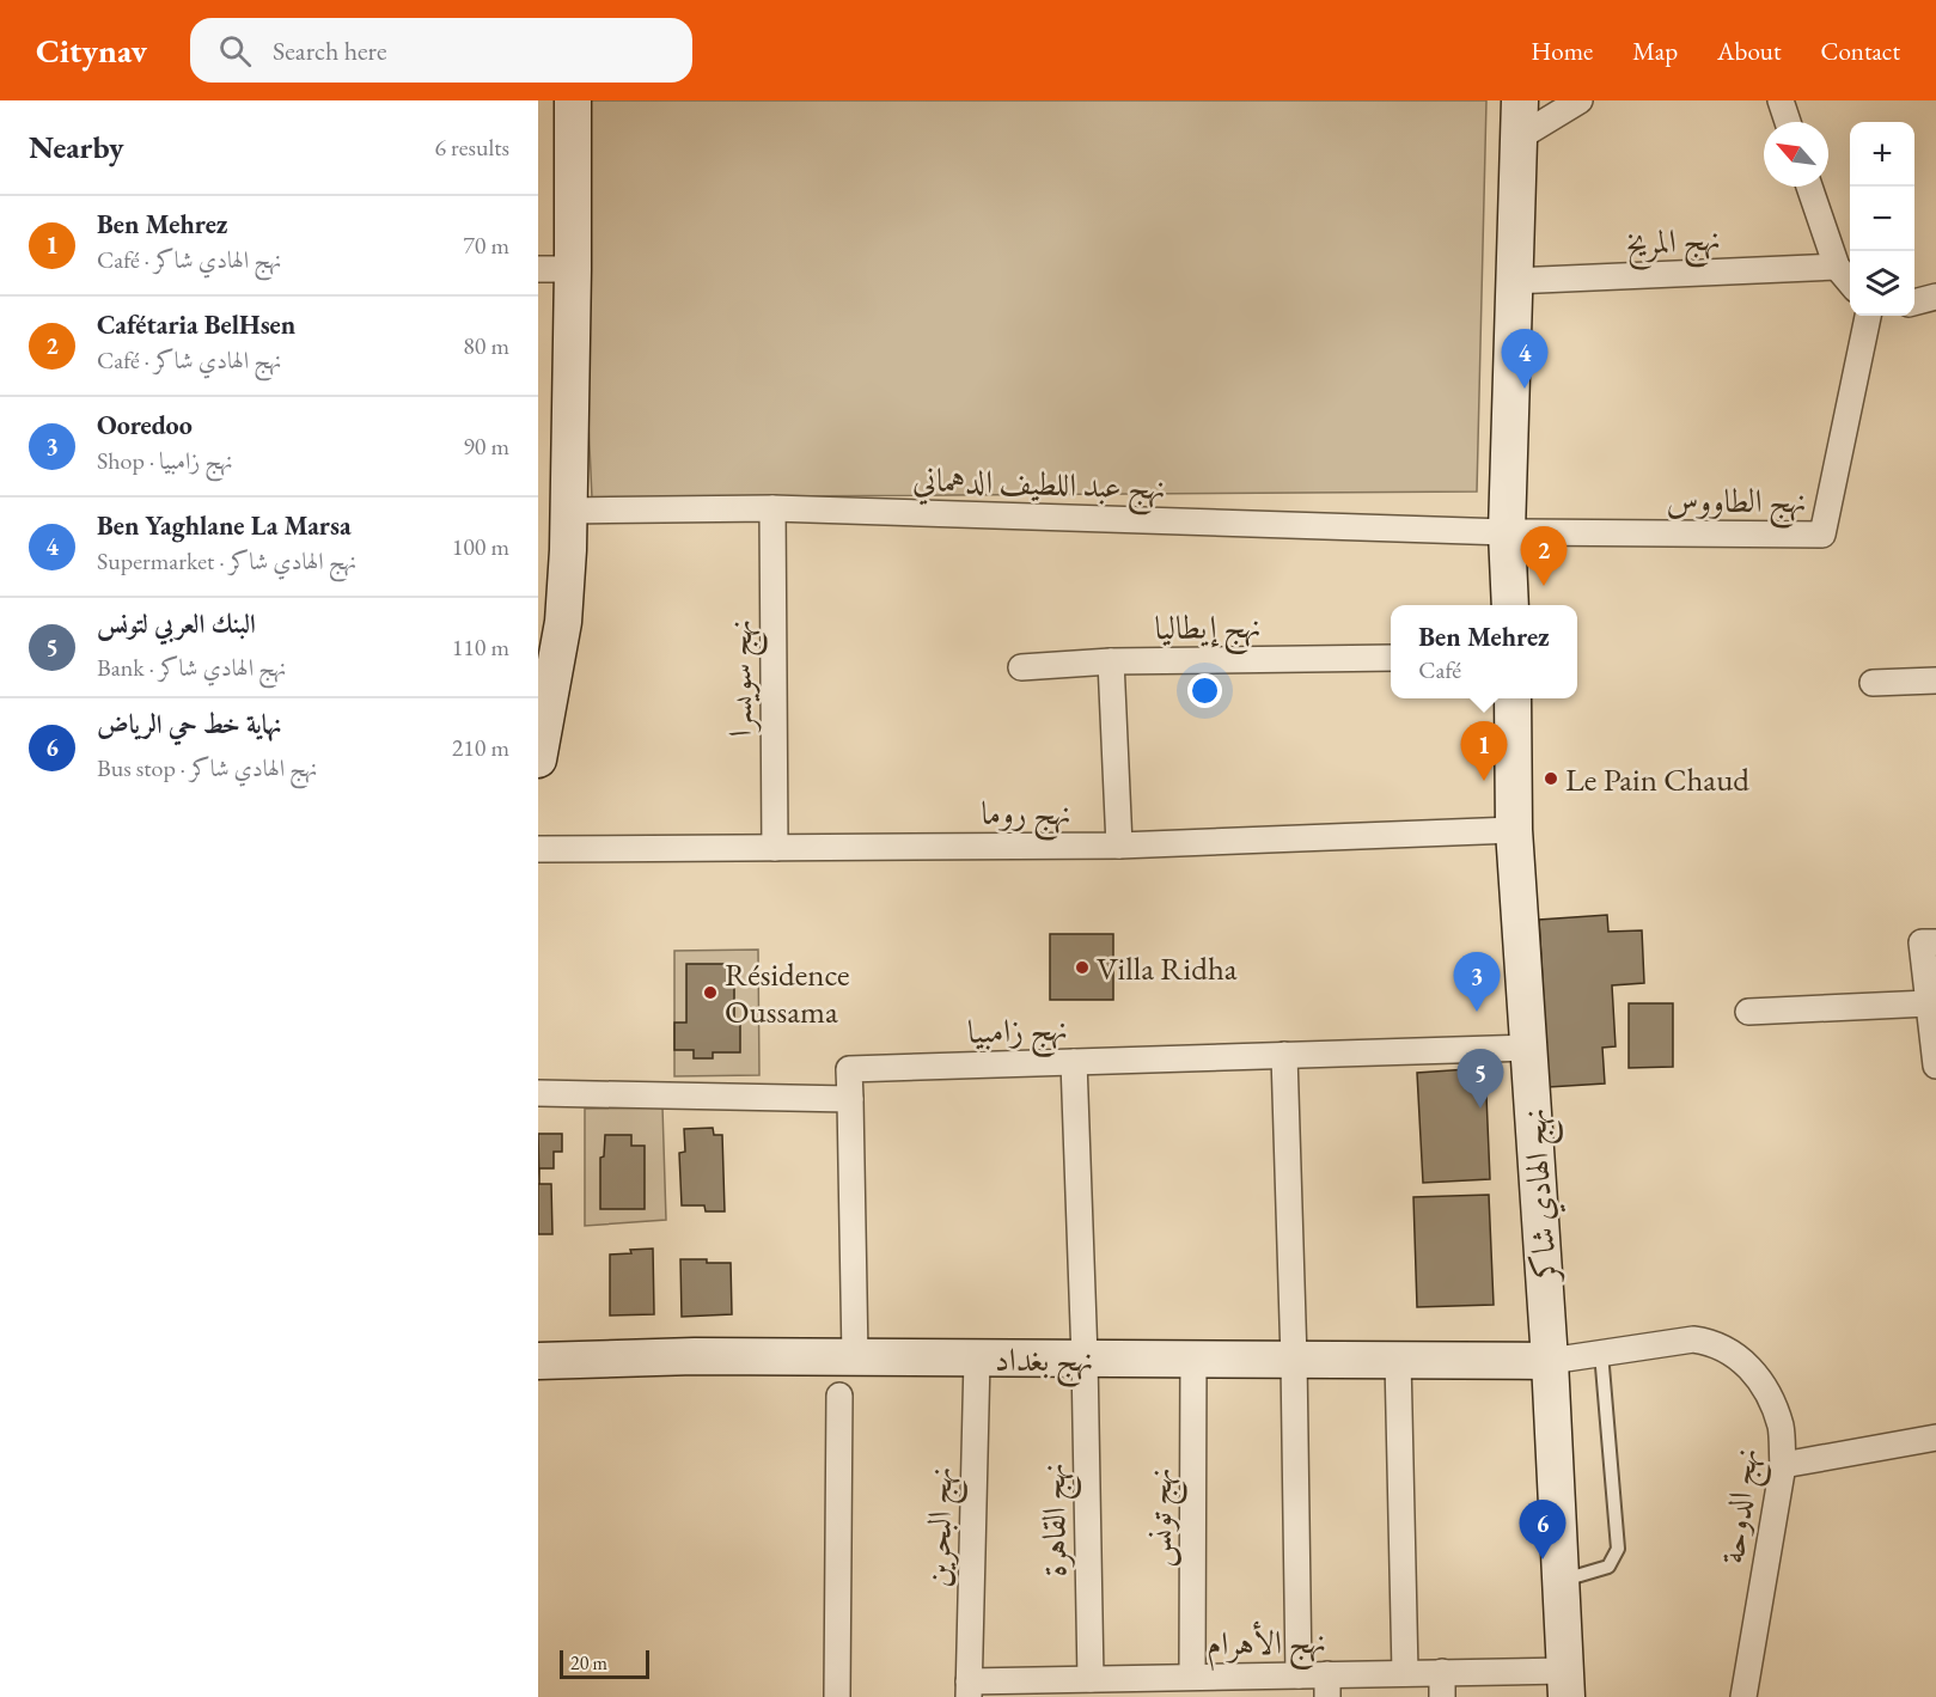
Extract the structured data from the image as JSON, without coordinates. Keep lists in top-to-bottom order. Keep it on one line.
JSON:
{"streets":{"street":["نهج المريخ","نهج عبد اللطيف الدهماني","نهج الطاووس","نهج إيطاليا","نهج سويسرا","نهج روما","نهج زامبيا","نهج الهادي شاكر","نهج بغداد","نهج الدوحة","نهج تونس","نهج القاهرة","نهج البحرين","نهج الأهرام"]},"crossings":[["نهج عبد اللطيف الدهماني","نهج الطاووس"],["نهج عبد اللطيف الدهماني","نهج سويسرا"],["نهج سويسرا","نهج روما"],["نهج روما","نهج الهادي شاكر"],["نهج زامبيا","نهج الهادي شاكر"],["نهج زامبيا","نهج القاهرة"],["نهج الهادي شاكر","نهج بغداد"],["نهج الهادي شاكر","نهج الدوحة"],["نهج الهادي شاكر","نهج الأهرام"],["نهج بغداد","نهج الدوحة"],["نهج بغداد","نهج تونس"],["نهج بغداد","نهج القاهرة"],["نهج بغداد","نهج البحرين"],["نهج تونس","نهج الأهرام"],["نهج القاهرة","نهج الأهرام"],["نهج البحرين","نهج الأهرام"]],"places":["Le Pain Chaud","Villa Ridha","Résidence Oussama"],"scale_bar":"20 m","north":"top left","page":{"header":"Citynav","search":"Search here","nav":["Home","Map","About","Contact"],"heading":["Nearby","6 results"],"map_buttons":["+","−"],"list":[{"mark":"1","name":"Ben Mehrez","note":"Café · نهج الهادي شاكر","value":"70 m"},{"mark":"2","name":"Cafétaria BelHsen","note":"Café · نهج الهادي شاكر","value":"80 m"},{"mark":"3","name":"Ooredoo","note":"Shop · نهج زامبيا","value":"90 m"},{"mark":"4","name":"Ben Yaghlane La Marsa","note":"Supermarket · نهج الهادي شاكر","value":"100 m"},{"mark":"5","name":"البنك العربي لتونس","note":"Bank · نهج الهادي شاكر","value":"110 m"},{"mark":"6","name":"نهاية خط حي الرياض","note":"Bus stop · نهج الهادي شاكر","value":"210 m"}],"pins":["4","2","1","3","5","6"],"popup":["Ben Mehrez","Café"],"scale":"20 m"}}
